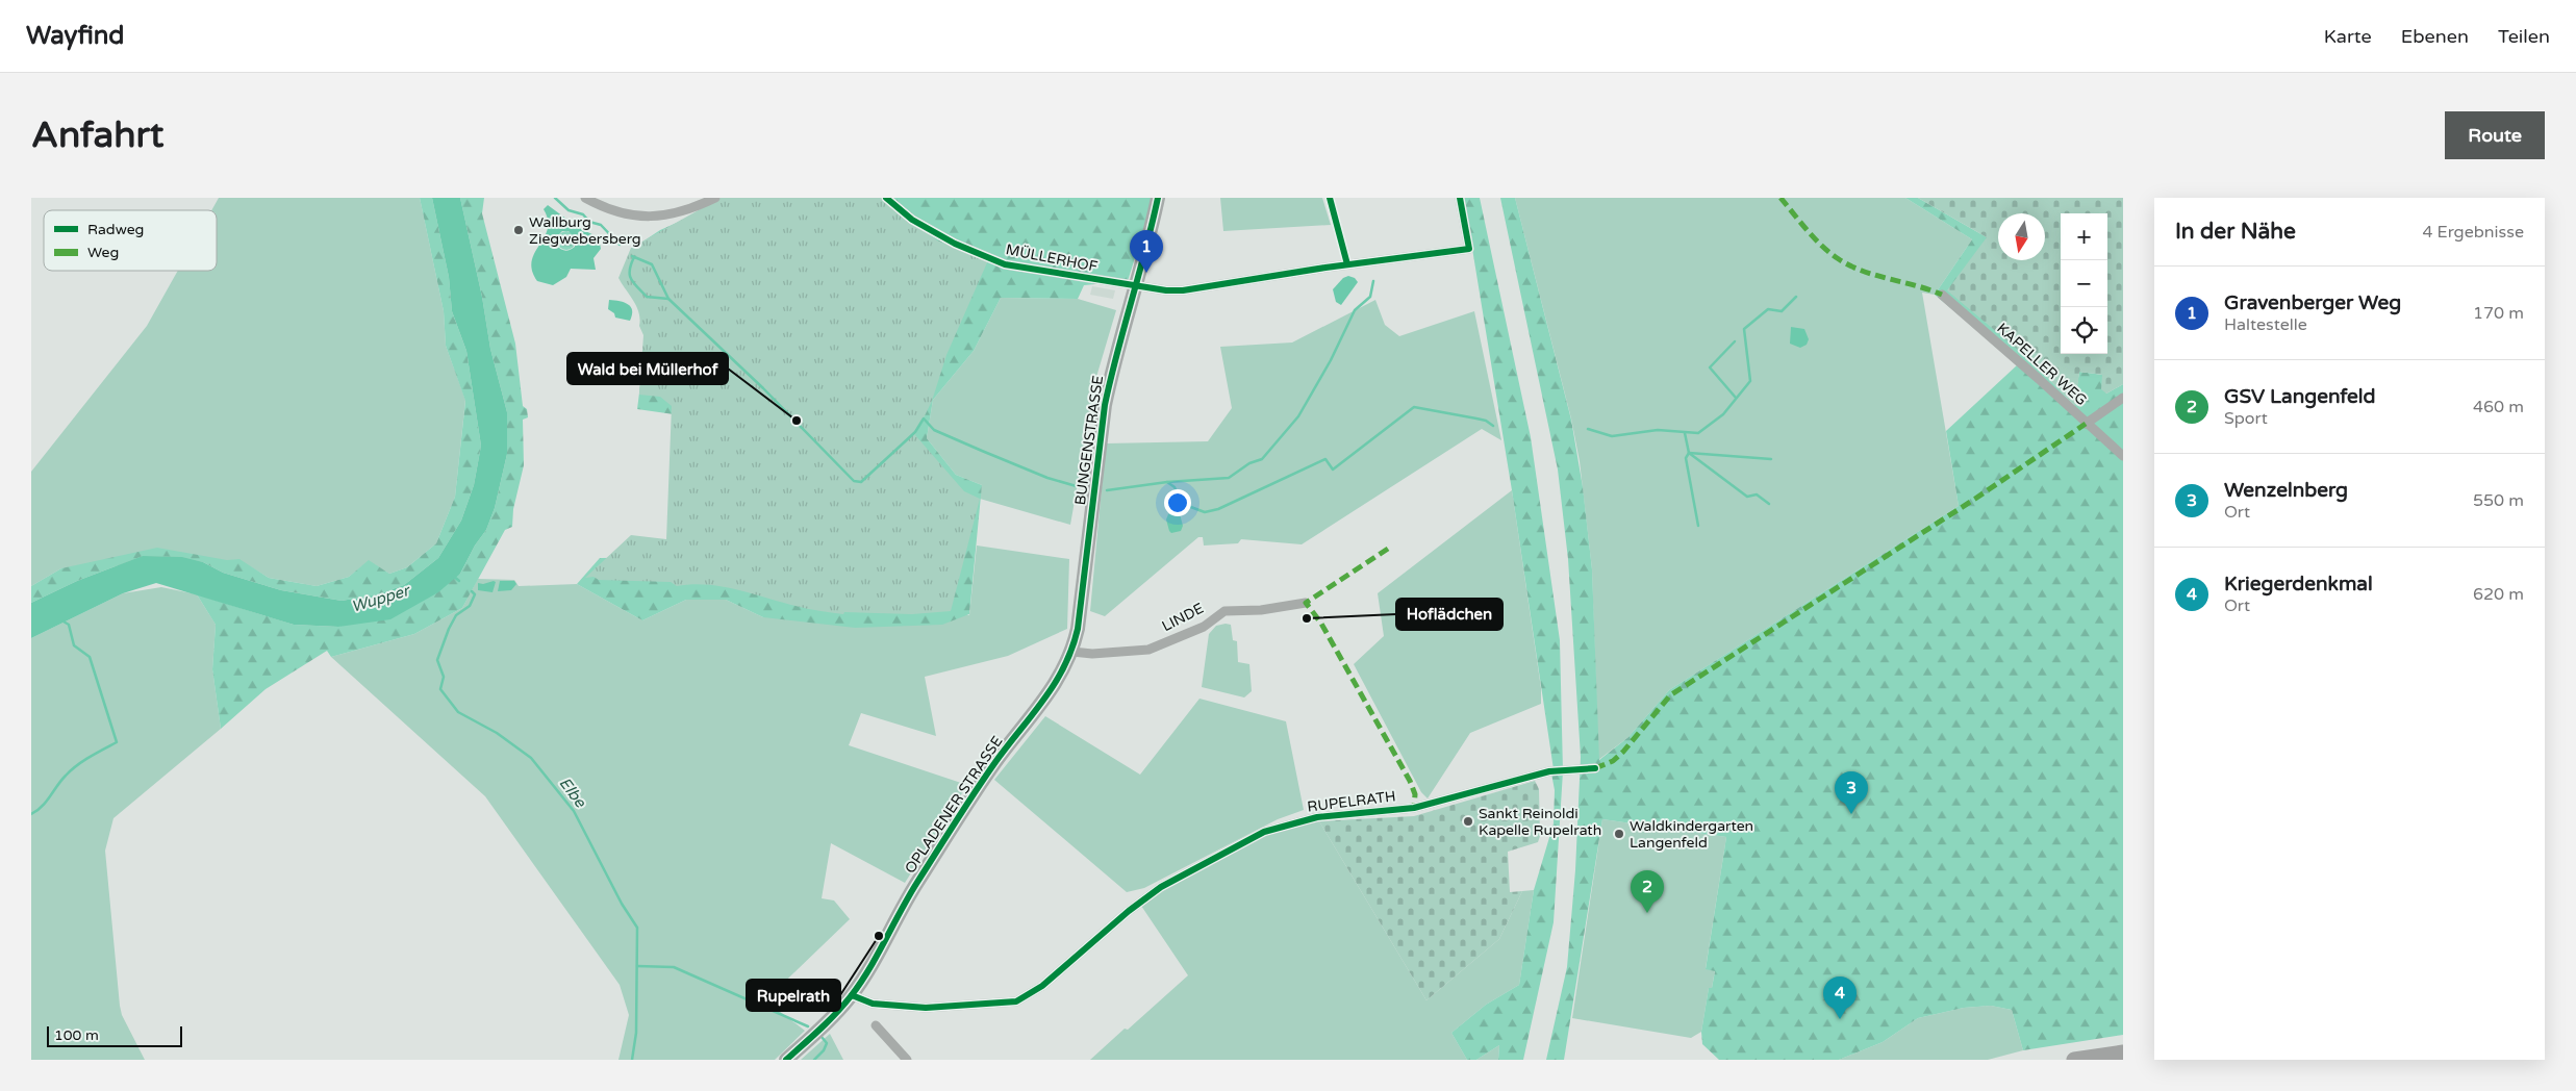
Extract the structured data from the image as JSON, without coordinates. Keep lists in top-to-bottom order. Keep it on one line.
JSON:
{"streets":{"main road":["BUNGENSTRASSE","OPLADENER STRASSE"],"street":["MÜLLERHOF","KAPELLER WEG","LINDE","RUPELRATH"]},"crossings":[["MÜLLERHOF","BUNGENSTRASSE"],["BUNGENSTRASSE","OPLADENER STRASSE"],["LINDE","OPLADENER STRASSE"],["RUPELRATH","OPLADENER STRASSE"]],"water":["Wupper","Elbe"],"places":["Wallburg Ziegwebersberg","Wald bei Müllerhof","Hoflädchen","Sankt Reinoldi Kapelle Rupelrath","Waldkindergarten Langenfeld","Rupelrath"],"legend":["Radweg","Weg"],"scale_bar":"100 m","north":"bottom","page":{"header":"Wayfind","nav":["Karte","Ebenen","Teilen"],"buttons":"Route","title":"Anfahrt","heading":["In der Nähe","4 Ergebnisse"],"map_buttons":["+","−"],"pins":["1","3","2","4"],"list":[{"mark":"1","name":"Gravenberger Weg","note":"Haltestelle","value":"170 m"},{"mark":"2","name":"GSV Langenfeld","note":"Sport","value":"460 m"},{"mark":"3","name":"Wenzelnberg","note":"Ort","value":"550 m"},{"mark":"4","name":"Kriegerdenkmal","note":"Ort","value":"620 m"}],"scale":"100 m"}}
